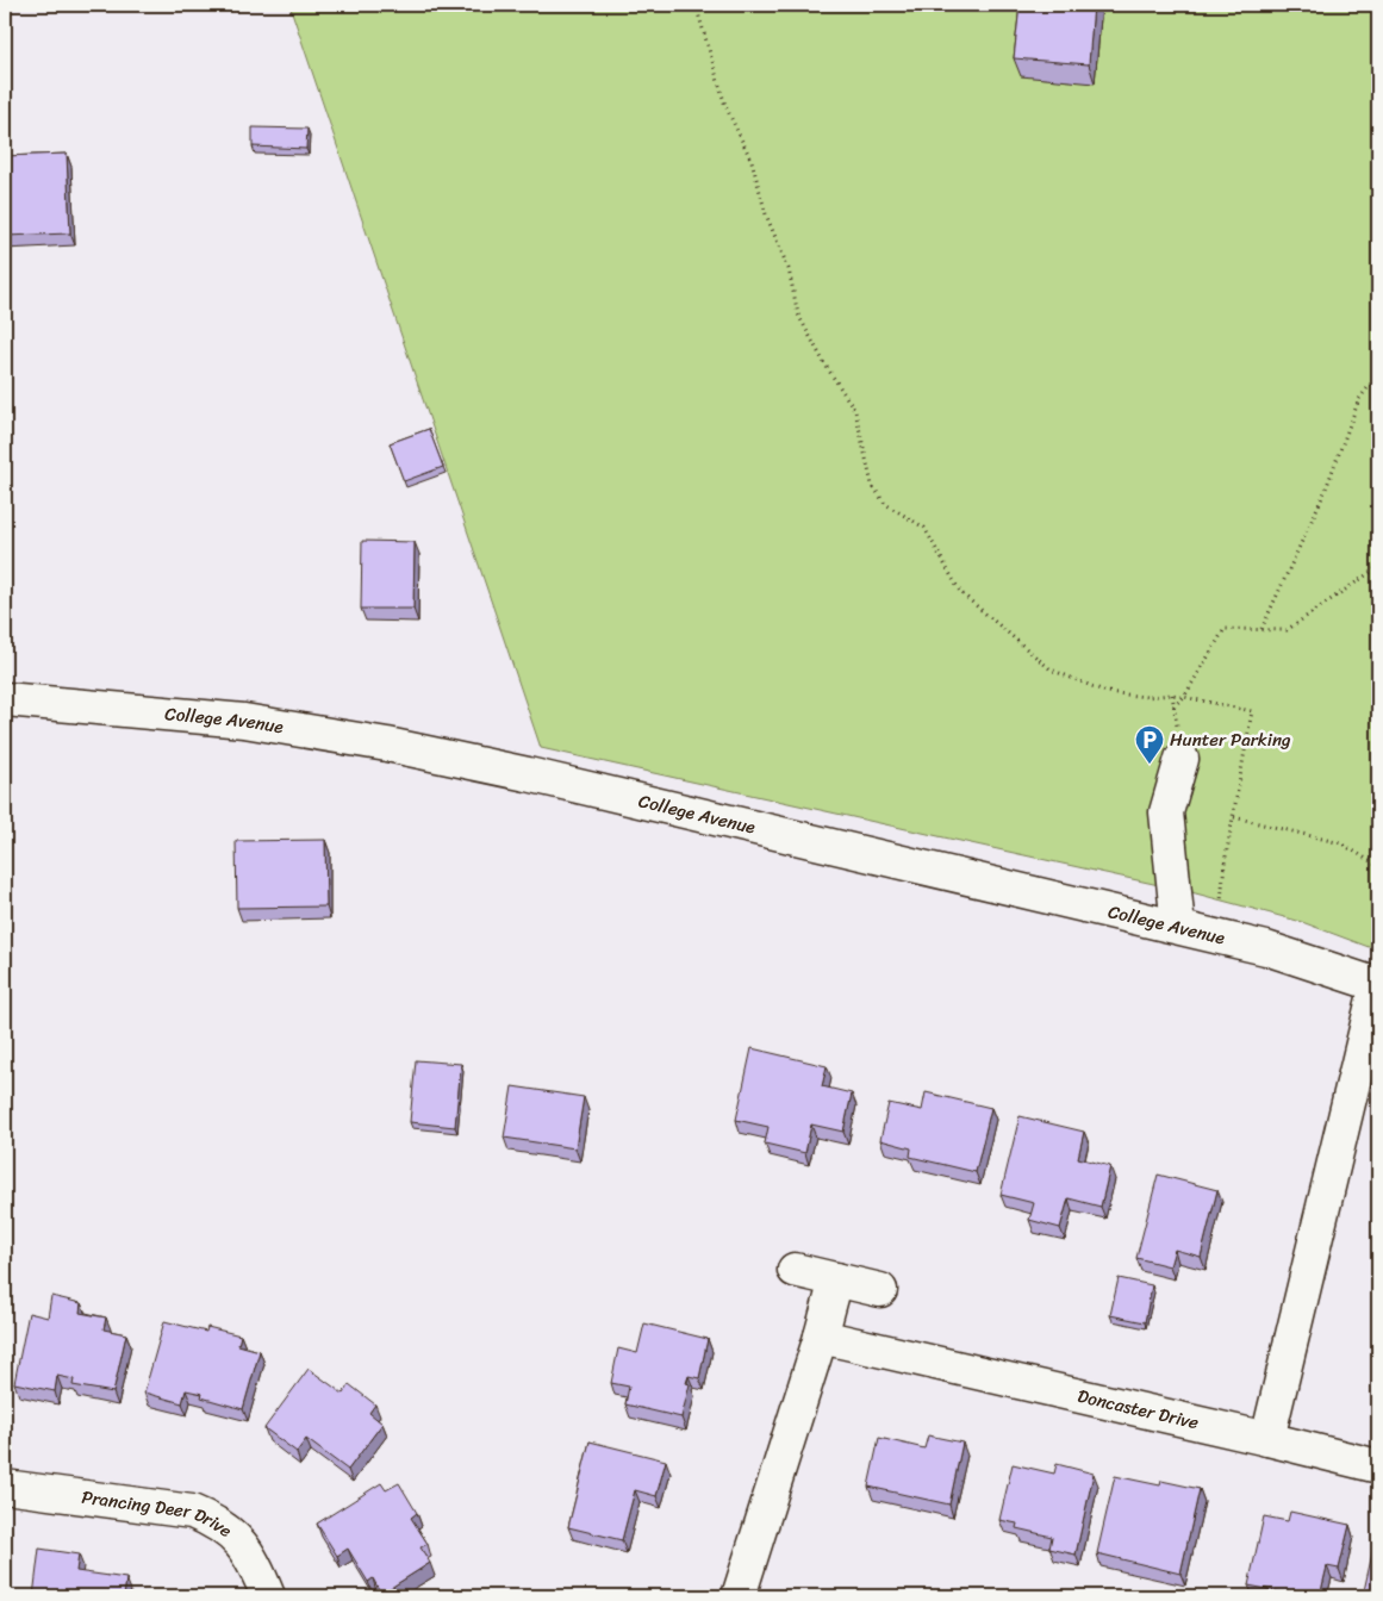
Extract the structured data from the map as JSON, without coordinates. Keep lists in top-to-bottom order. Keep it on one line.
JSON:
{"streets":{"street":["College Avenue","Doncaster Drive","Prancing Deer Drive"]},"places":{"parking":["Hunter Parking"]}}
